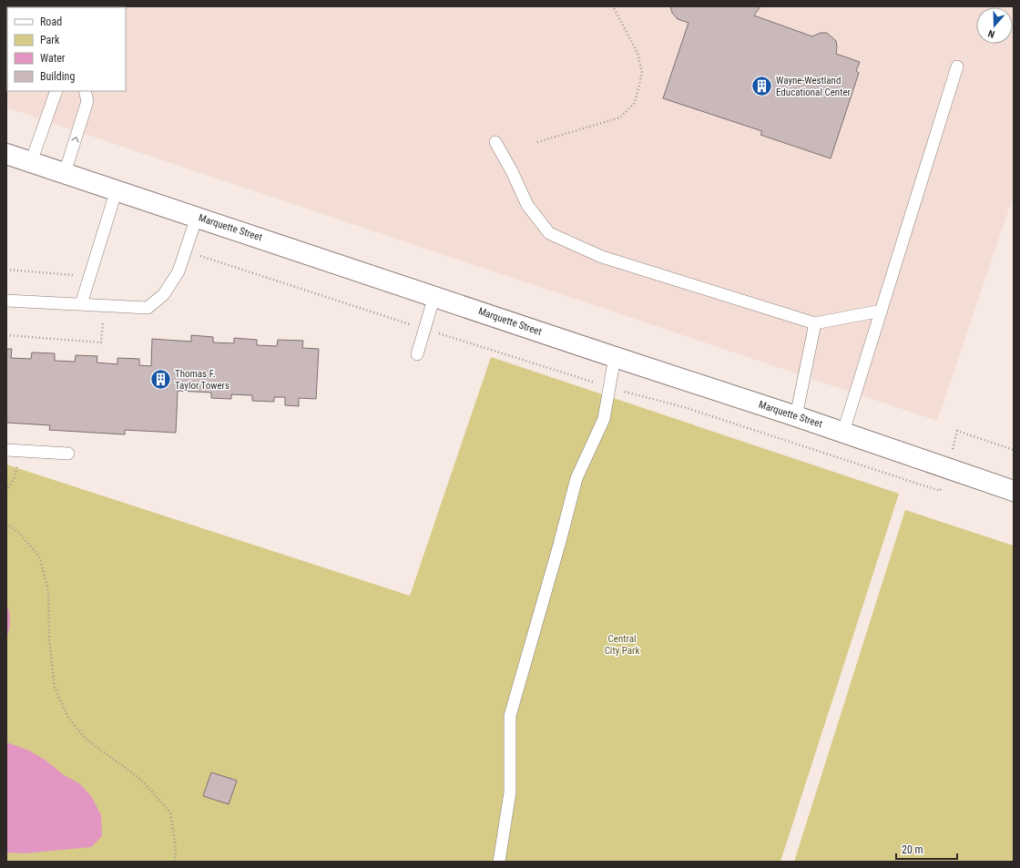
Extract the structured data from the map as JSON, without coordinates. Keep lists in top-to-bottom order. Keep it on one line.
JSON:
{"streets":{"street":["Marquette Street"]},"parks":["Central City Park"],"places":{"building":["Wayne-Westland Educational Center","Thomas F. Taylor Towers"]},"legend":["Road","Park","Water","Building"],"scale_bar":"20 m","north":"bottom"}
